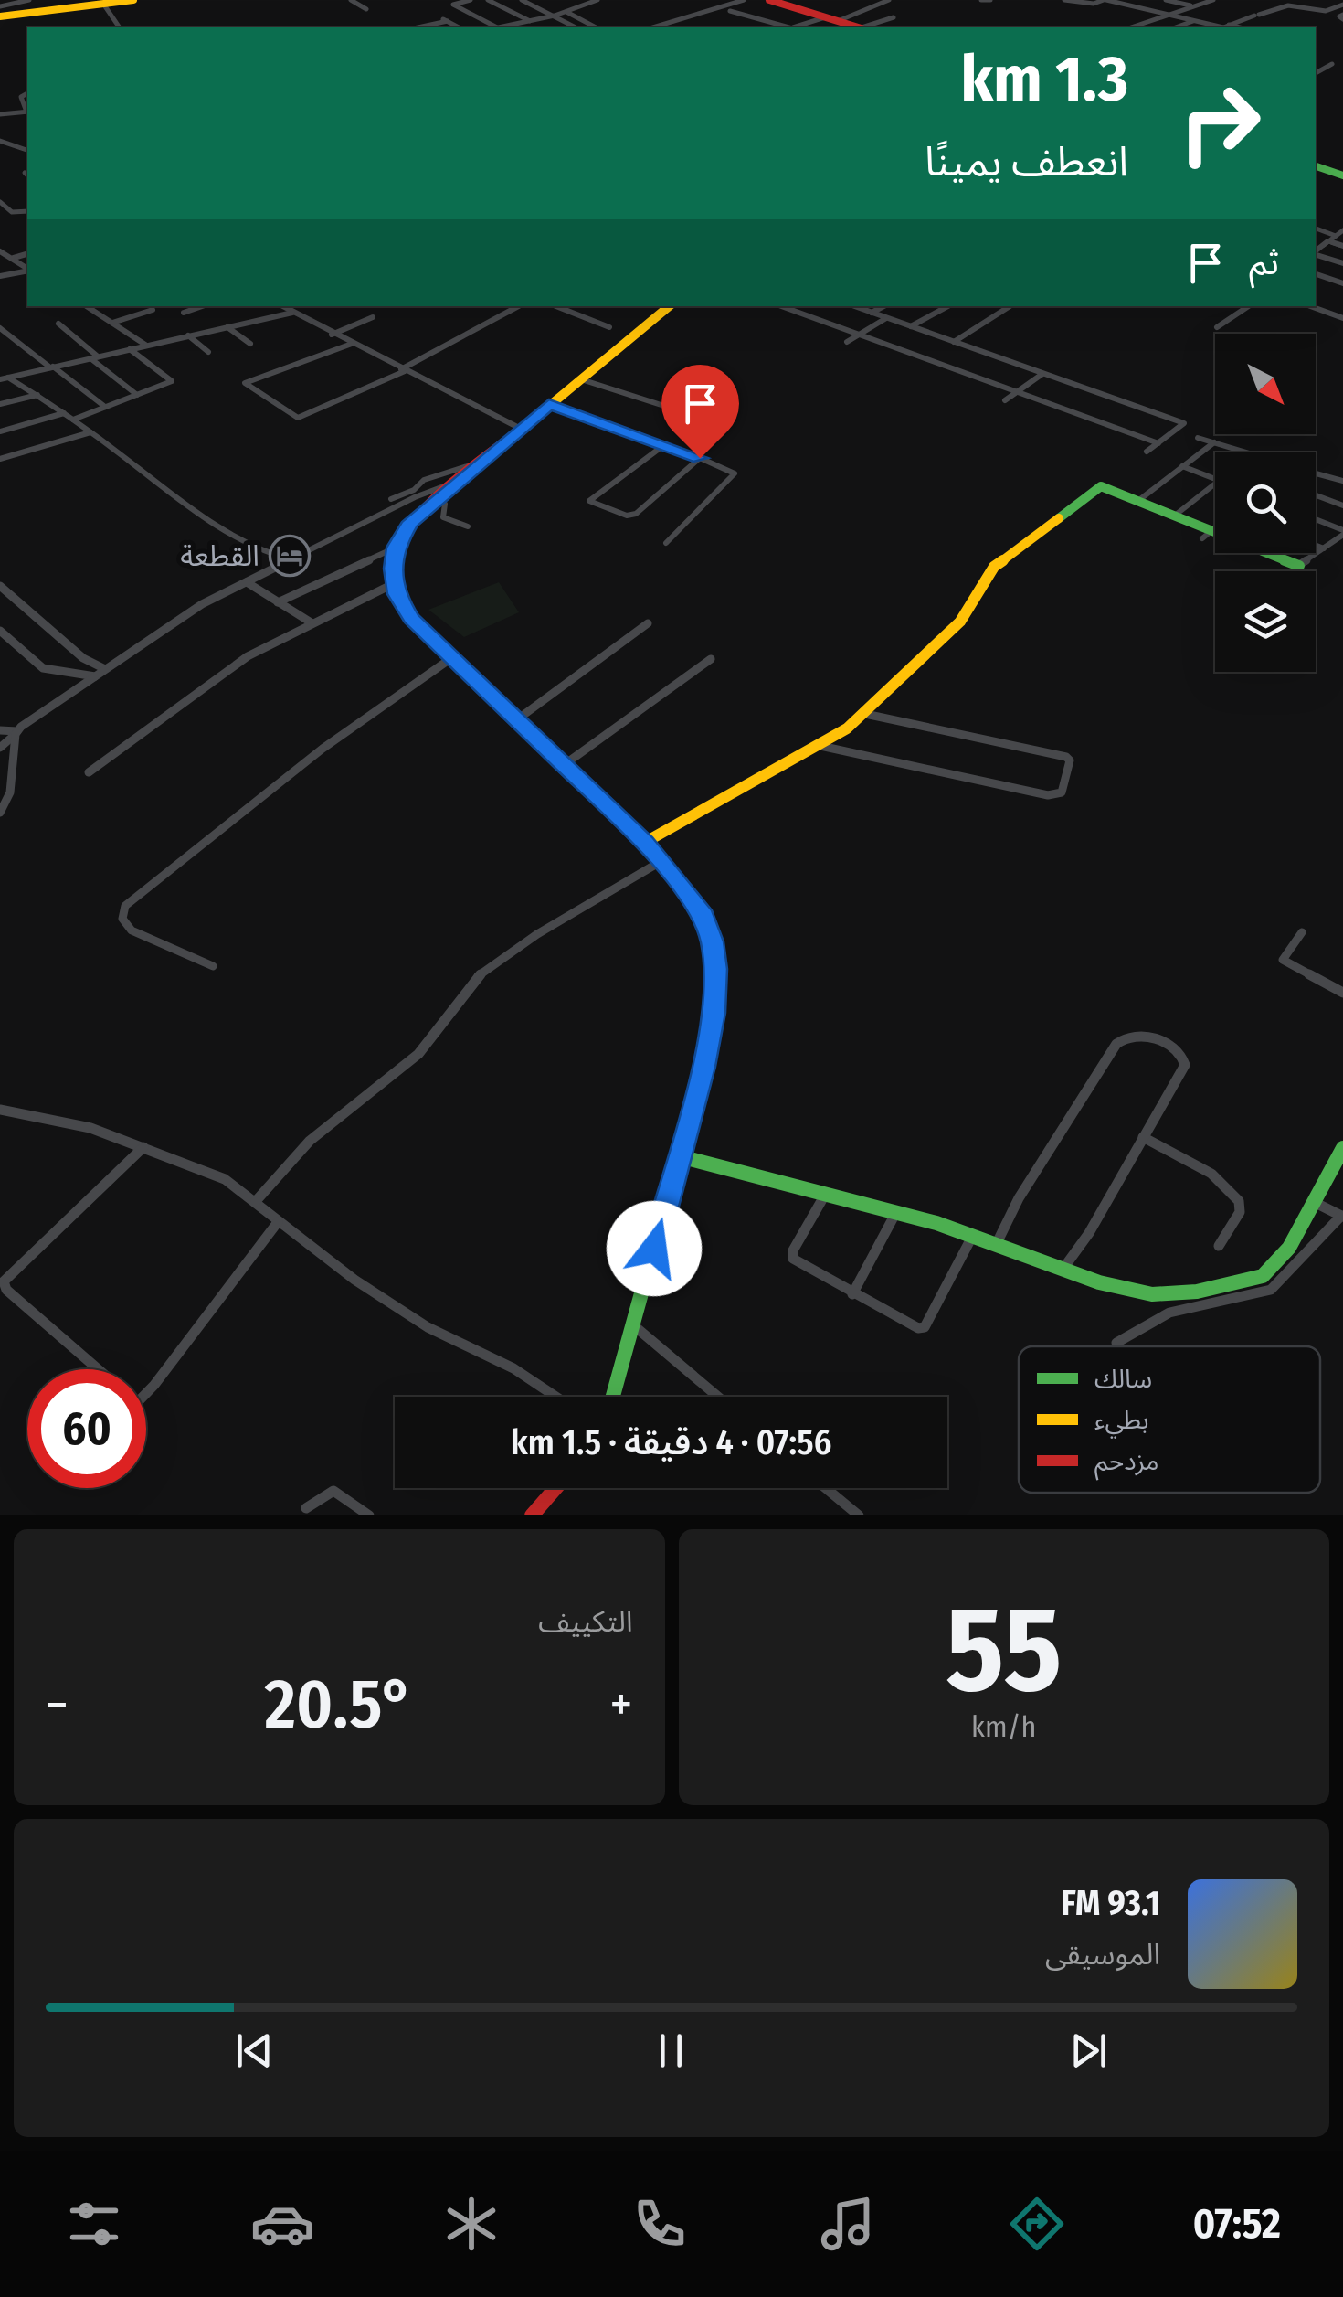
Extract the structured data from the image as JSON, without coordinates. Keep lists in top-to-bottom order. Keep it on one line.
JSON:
{"places":{"hotel":["القطعة"]},"legend":["سالك","بطيء","مزدحم"],"north":"bottom right","page":{"turn":["1.3 km","انعطف يمينًا"],"then":"ثم","limit":"60","trip":"07:56 · 4 دقيقة · 1.5 km","tile":[["55","km/h"],"التكييف"],"heat":["−","20.5°","+"],"song":["93.1 FM","الموسيقى"],"tabs":"07:52"}}
